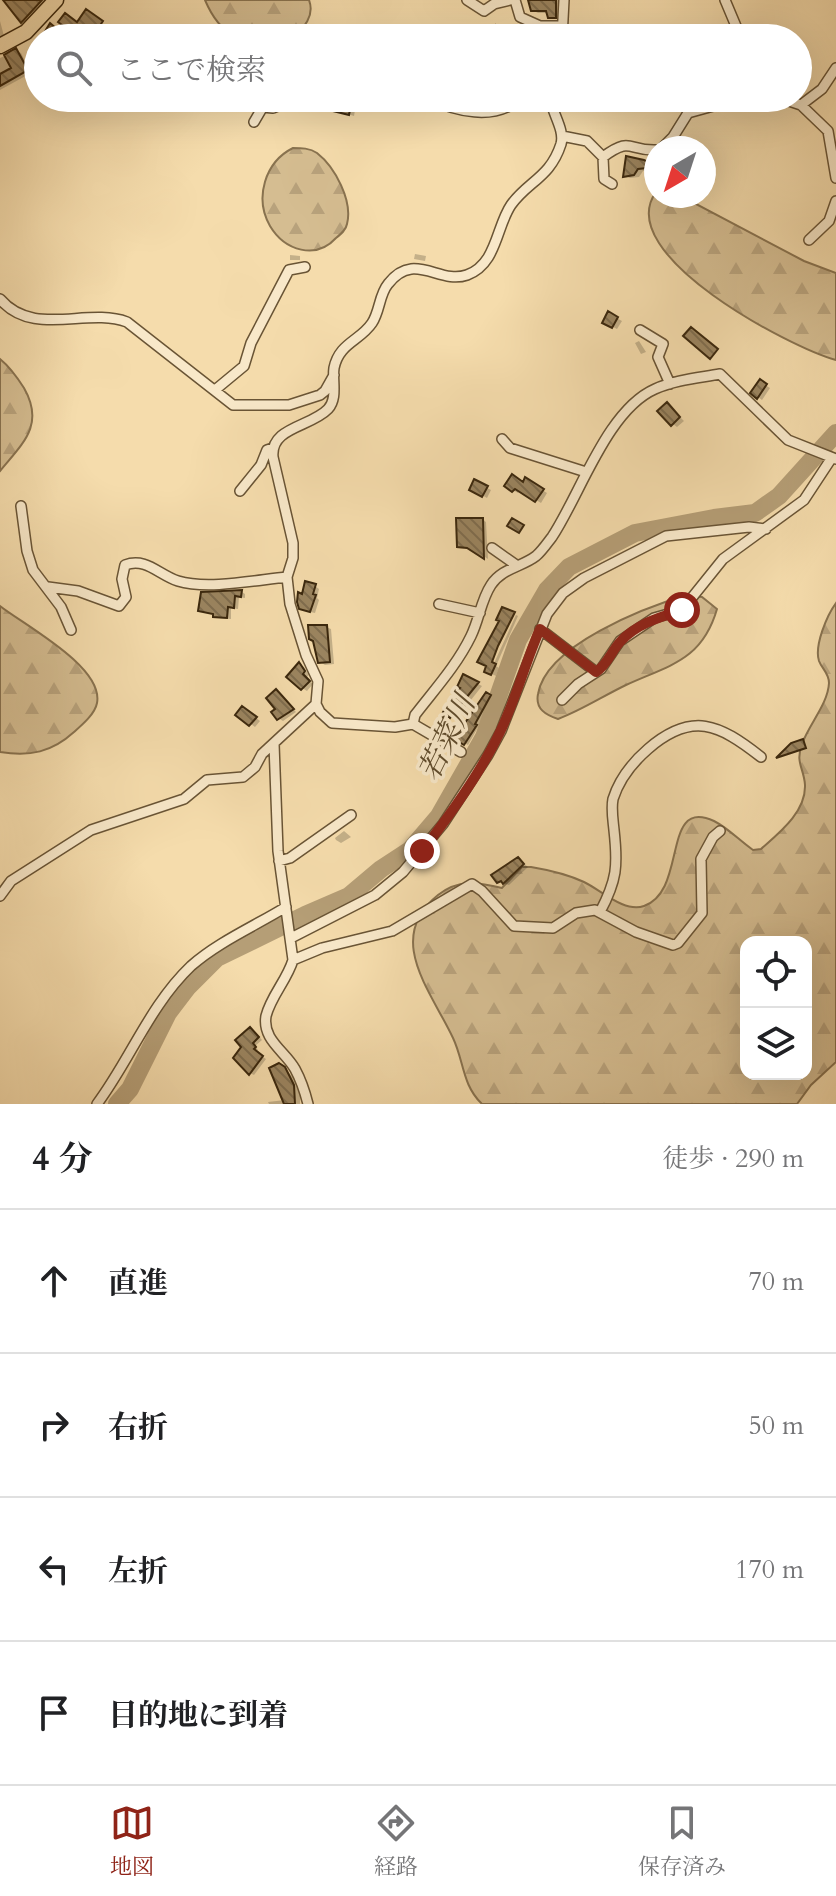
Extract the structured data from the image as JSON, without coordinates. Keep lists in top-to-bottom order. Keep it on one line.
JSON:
{"water":["若菜川"],"north":"bottom left","page":{"search":"ここで検索","heading":["4 分","徒歩 · 290 m"],"list":[["直進","70 m"],["右折","50 m"],["左折","170 m"],"目的地に到着"],"nav":["地図","経路","保存済み"]}}
